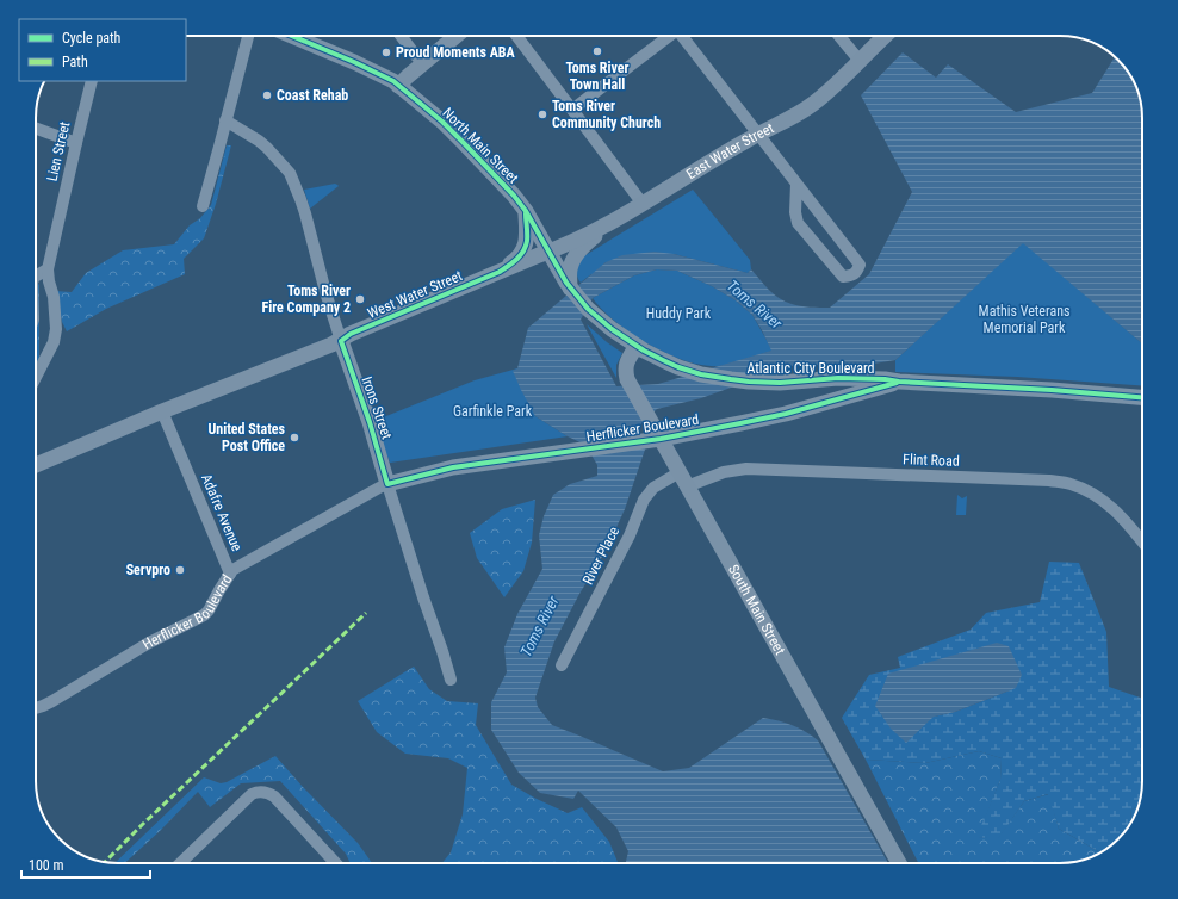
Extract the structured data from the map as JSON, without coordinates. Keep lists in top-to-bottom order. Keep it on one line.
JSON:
{"streets":{"main road":["North Main Street","East Water Street","West Water Street","Atlantic City Boulevard","Irons Street","Herflicker Boulevard","South Main Street"],"street":["Lien Street","Flint Road","Adafre Avenue","River Place"]},"crossings":[["North Main Street","East Water Street"],["North Main Street","West Water Street"],["North Main Street","Atlantic City Boulevard"],["East Water Street","West Water Street"],["East Water Street","Atlantic City Boulevard"],["West Water Street","Atlantic City Boulevard"],["West Water Street","Irons Street"],["West Water Street","Adafre Avenue"],["Atlantic City Boulevard","Herflicker Boulevard"],["Atlantic City Boulevard","South Main Street"],["Irons Street","Herflicker Boulevard"],["Herflicker Boulevard","Adafre Avenue"],["Herflicker Boulevard","South Main Street"],["Flint Road","South Main Street"],["River Place","South Main Street"]],"water":["Toms River"],"parks":["Mathis Veterans Memorial Park","Huddy Park","Garfinkle Park"],"places":["Toms River Town Hall","Proud Moments ABA","Coast Rehab","Toms River Community Church","Toms River Fire Company 2","United States Post Office","Servpro"],"legend":["Cycle path","Path"],"scale_bar":"100 m"}
